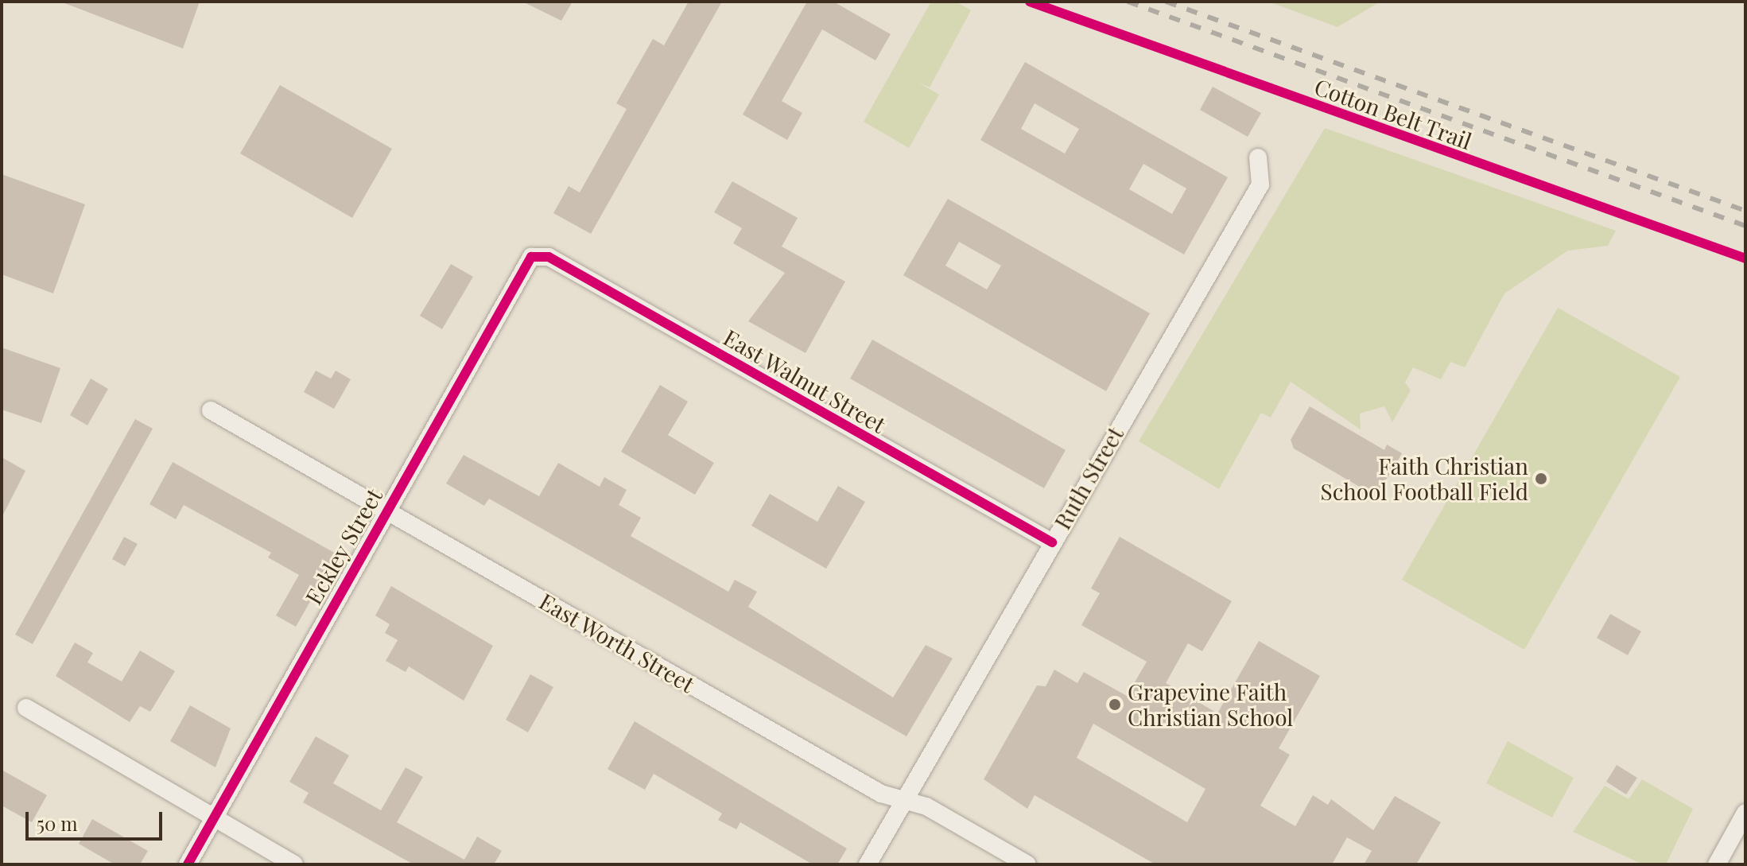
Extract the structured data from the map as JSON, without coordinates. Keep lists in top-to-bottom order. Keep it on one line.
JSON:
{"streets":{"street":["East Walnut Street","Ruth Street","Eckley Street","East Worth Street"],"cycle path":["Cotton Belt Trail"]},"crossings":[["East Walnut Street","Ruth Street"],["East Walnut Street","Eckley Street"],["Ruth Street","East Worth Street"],["Eckley Street","East Worth Street"]],"places":["Faith Christian School Football Field","Grapevine Faith Christian School"],"scale_bar":"50 m"}
